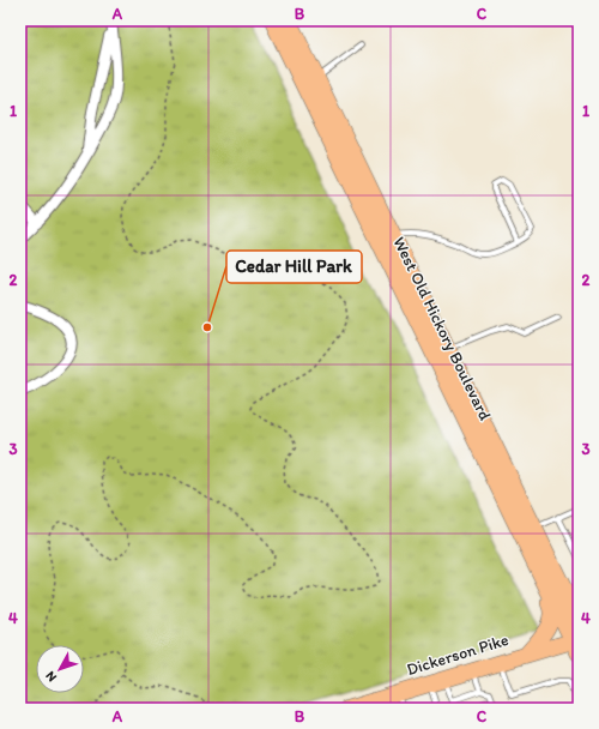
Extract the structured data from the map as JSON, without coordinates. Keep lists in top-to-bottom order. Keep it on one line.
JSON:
{"streets":{"main road":["West Old Hickory Boulevard","Dickerson Pike"]},"crossings":[["West Old Hickory Boulevard","Dickerson Pike"]],"places":["Cedar Hill Park"],"north":"bottom left","grid":{"columns":["A","B","C"],"rows":["1","2","3","4"]}}
